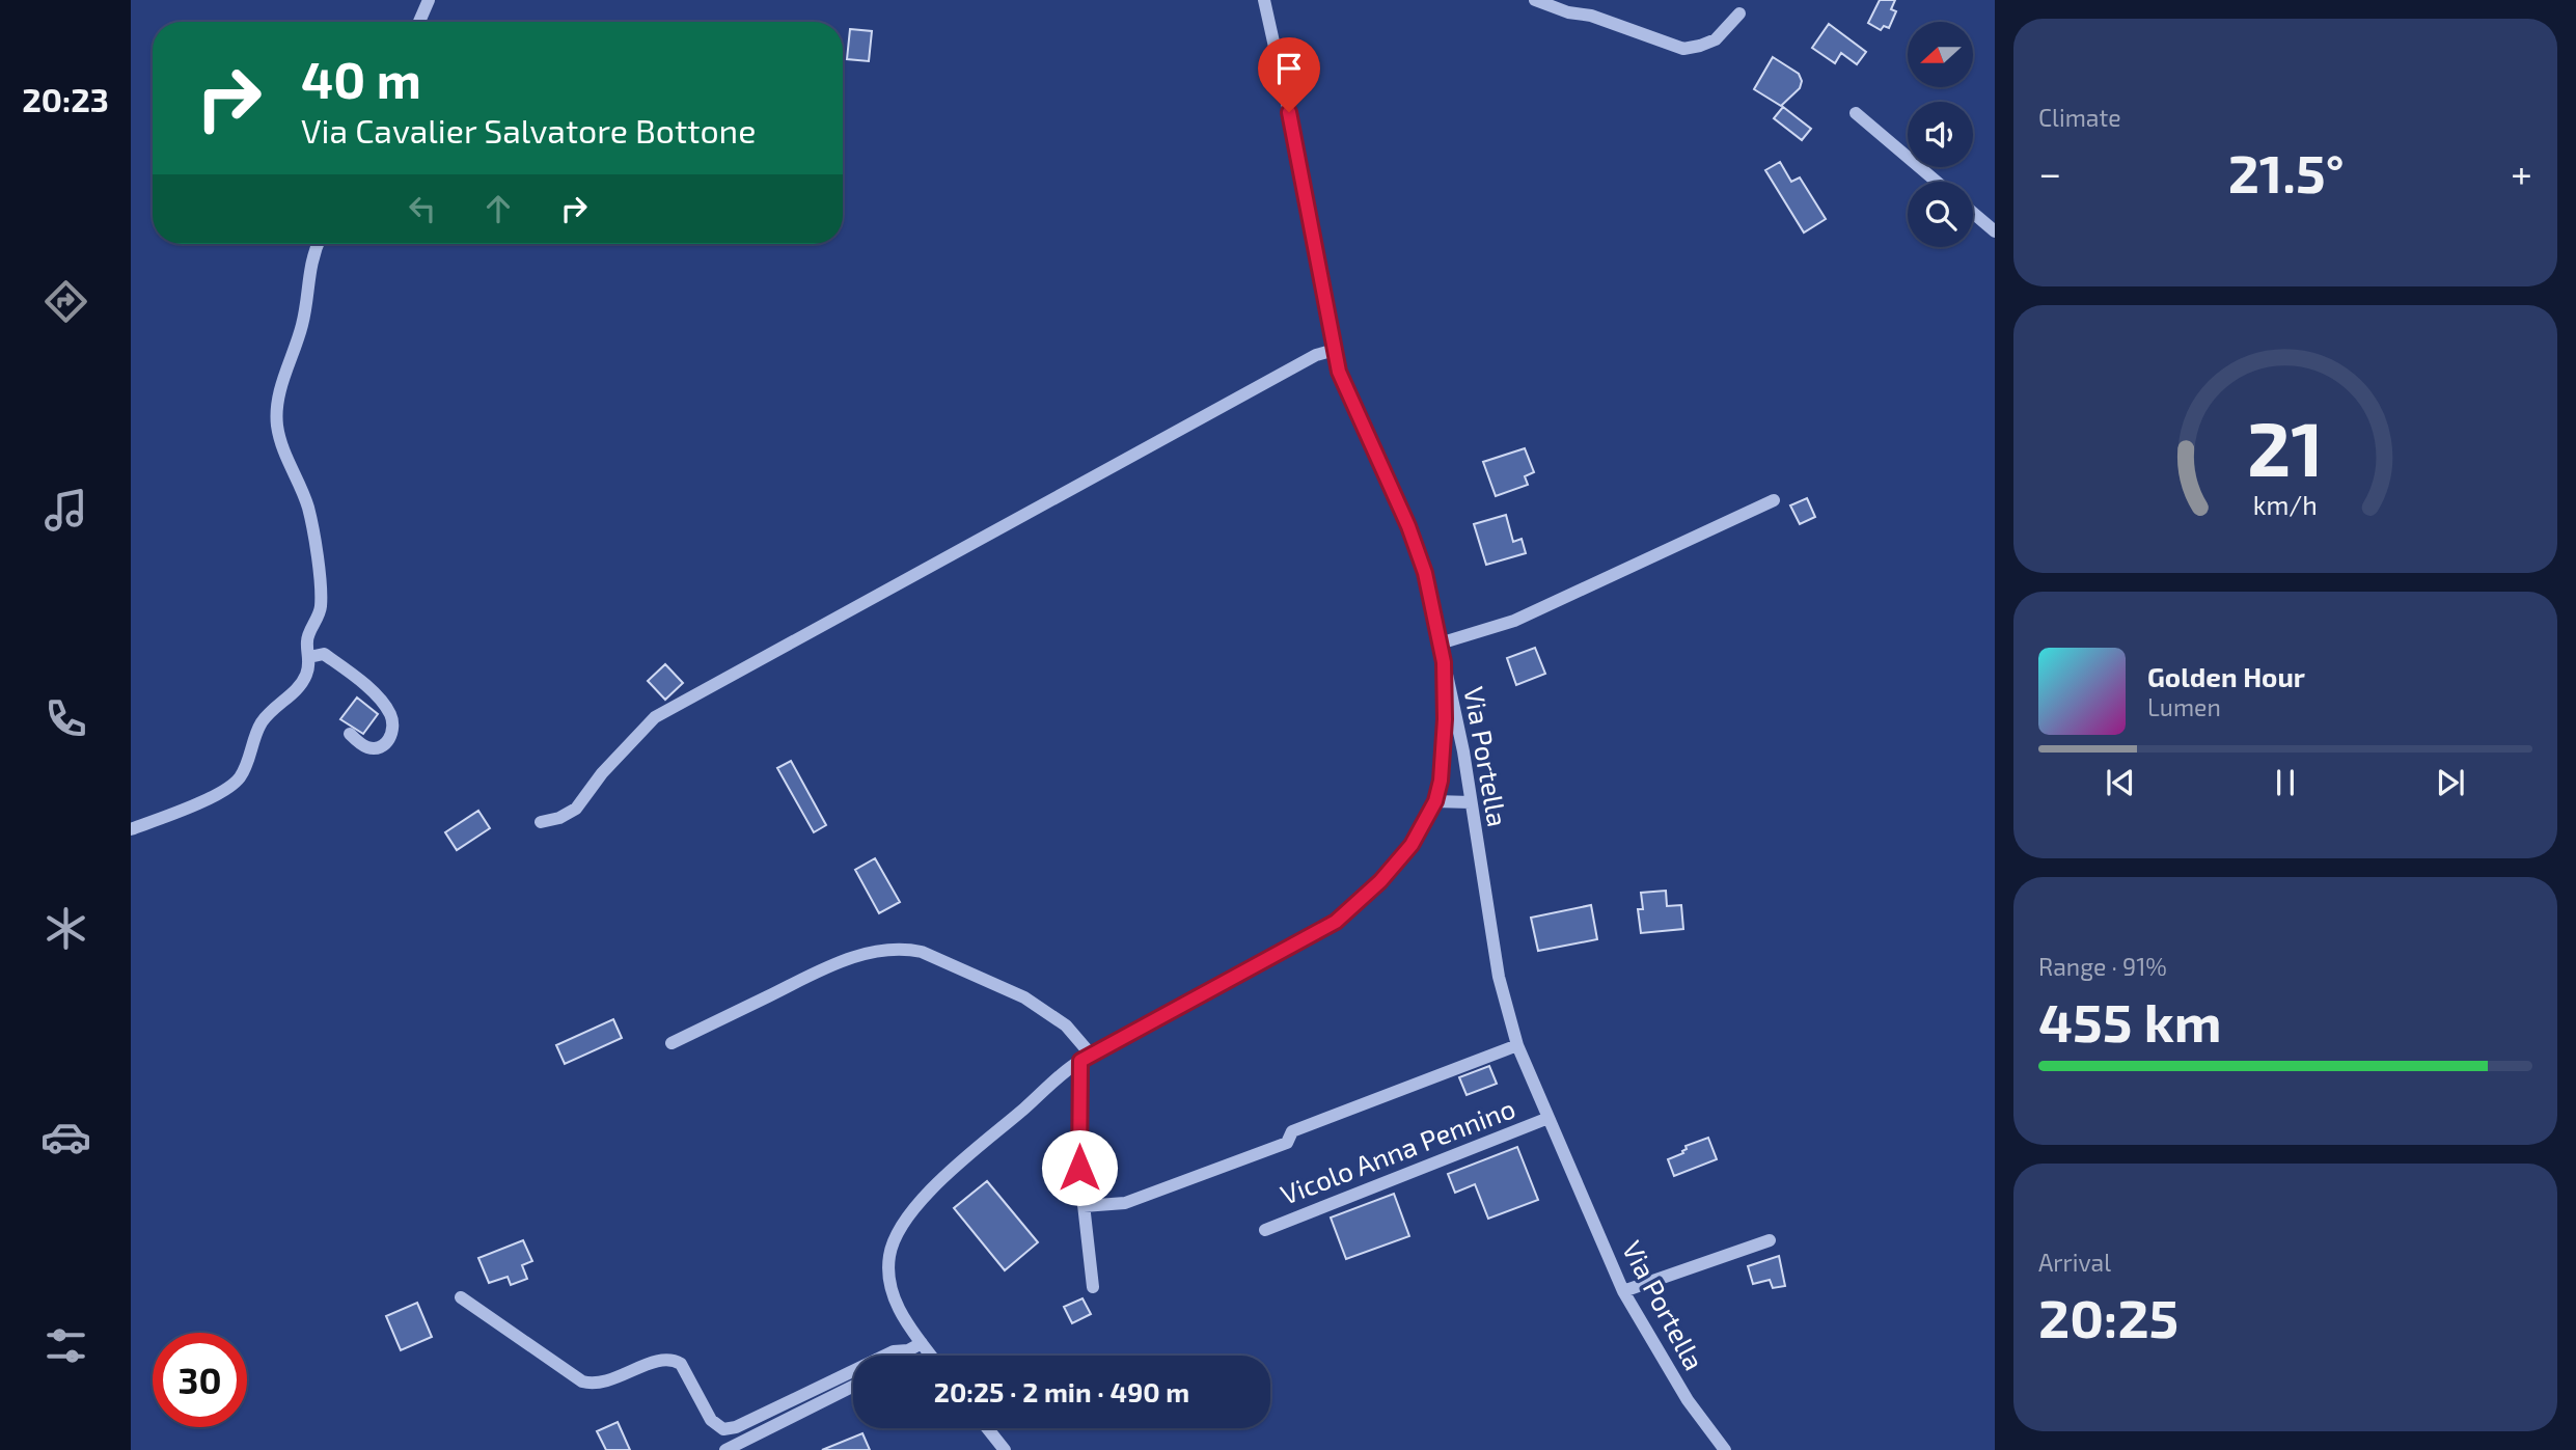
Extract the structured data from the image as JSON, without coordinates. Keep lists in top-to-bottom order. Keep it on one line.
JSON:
{"streets":{"street":["Via Portella","Vicolo Anna Pennino"]},"crossings":[["Via Portella","Vicolo Anna Pennino"]],"north":"left","page":{"tabs":"20:23","tile":["Climate",["Range · 91%","455 km"],["Arrival","20:25"]],"turn":["40 m","Via Cavalier Salvatore Bottone"],"heat":["−","21.5°","+"],"song":["Golden Hour","Lumen"],"limit":"30","trip":"20:25 · 2 min · 490 m","gauge":["21","km/h"]}}
